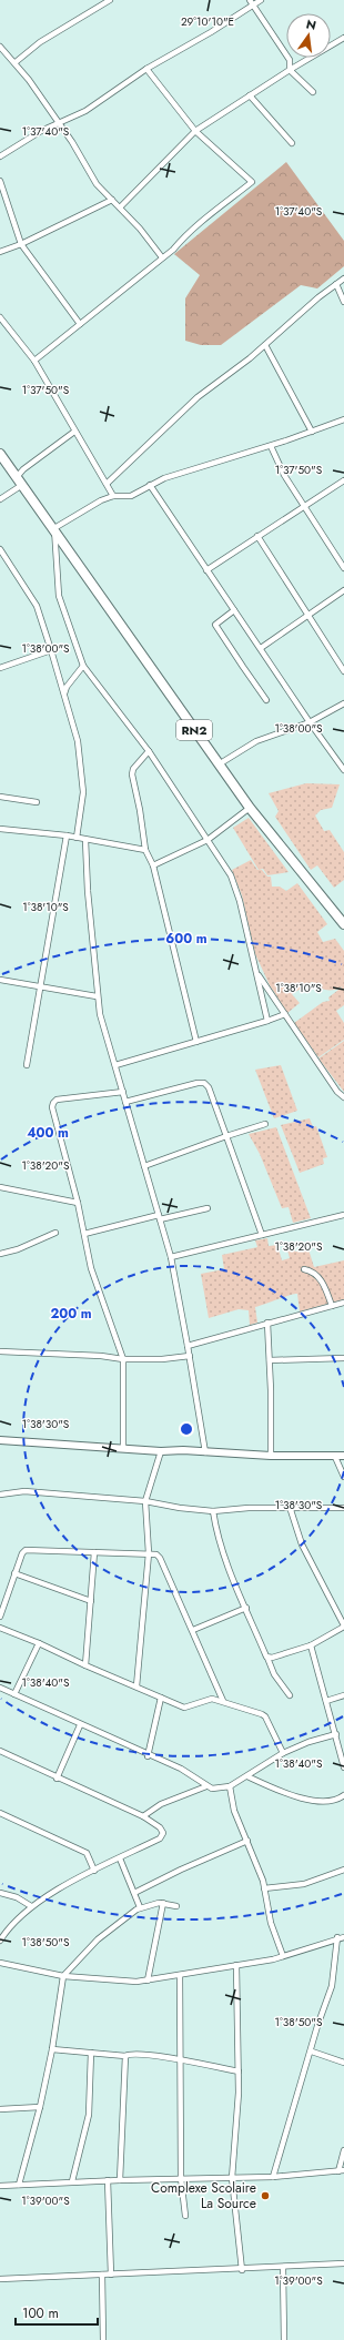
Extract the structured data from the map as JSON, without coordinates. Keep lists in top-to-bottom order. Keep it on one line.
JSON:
{"streets":{"highway":["RN2"]},"places":["Complexe Scolaire La Source"],"scale_bar":"100 m","north":"top","coordinates":["29°10'10\"E","1°37'40\"S","1°37'50\"S","1°38'00\"S","1°38'10\"S","1°38'20\"S","1°38'30\"S","1°38'40\"S","1°38'50\"S","1°39'00\"S"],"rings":["600 m","400 m","200 m"]}
